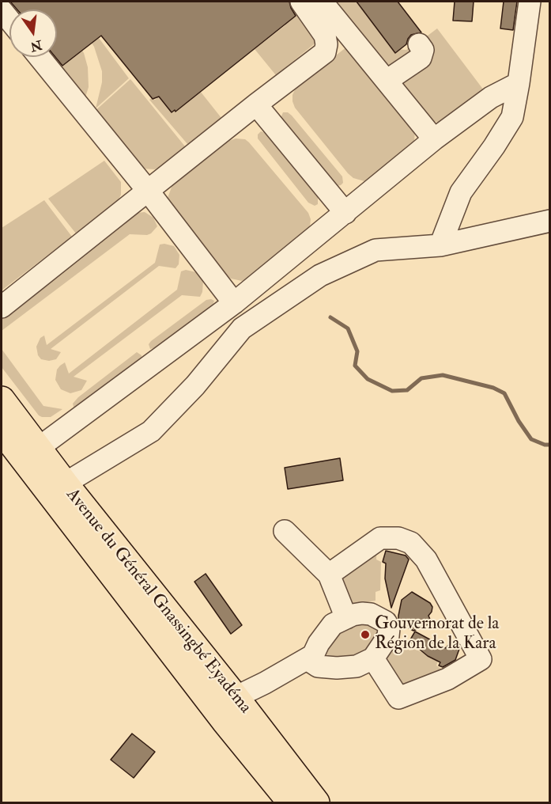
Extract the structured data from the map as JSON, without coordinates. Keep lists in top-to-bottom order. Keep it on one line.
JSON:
{"streets":{"main road":["Avenue du Général Gnassingbé Eyadéma"]},"places":["Gouvernorat de la Région de la Kara"],"north":"bottom"}
